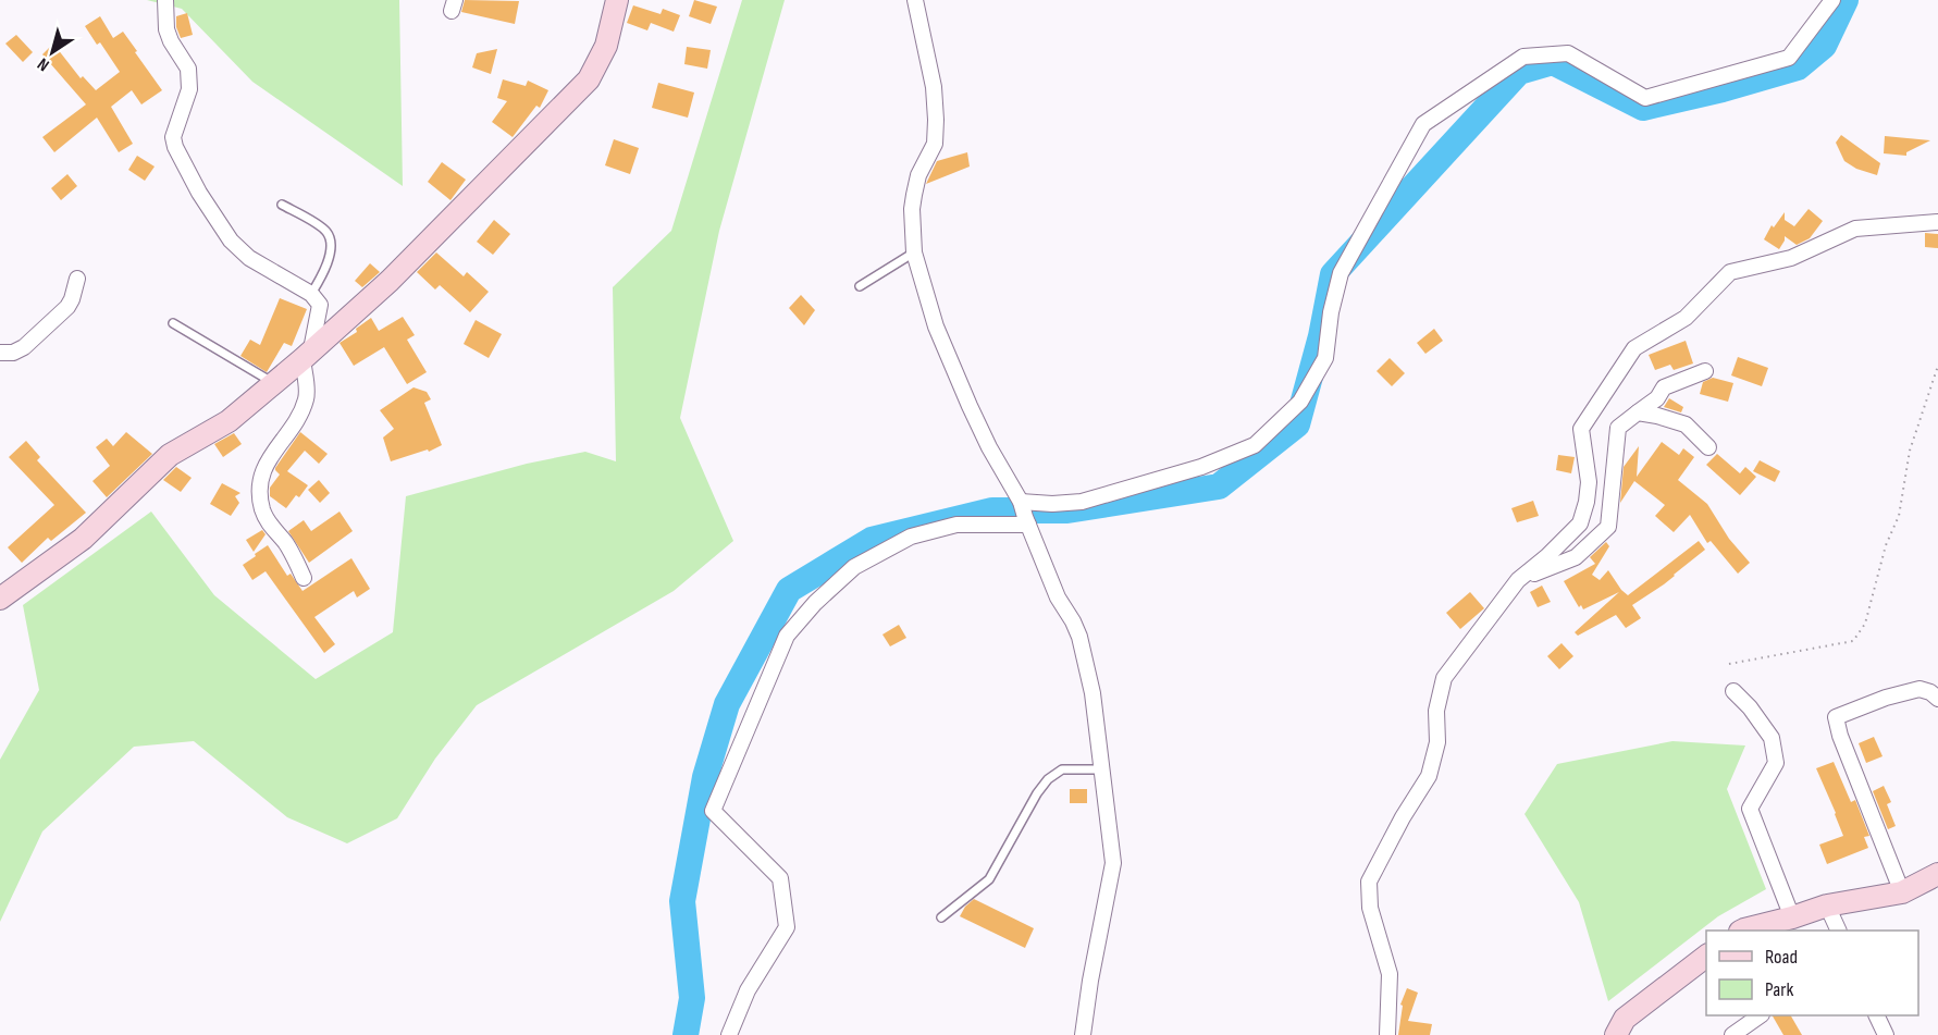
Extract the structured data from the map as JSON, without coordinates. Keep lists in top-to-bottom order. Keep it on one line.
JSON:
{"legend":["Road","Park"],"north":"bottom left"}
